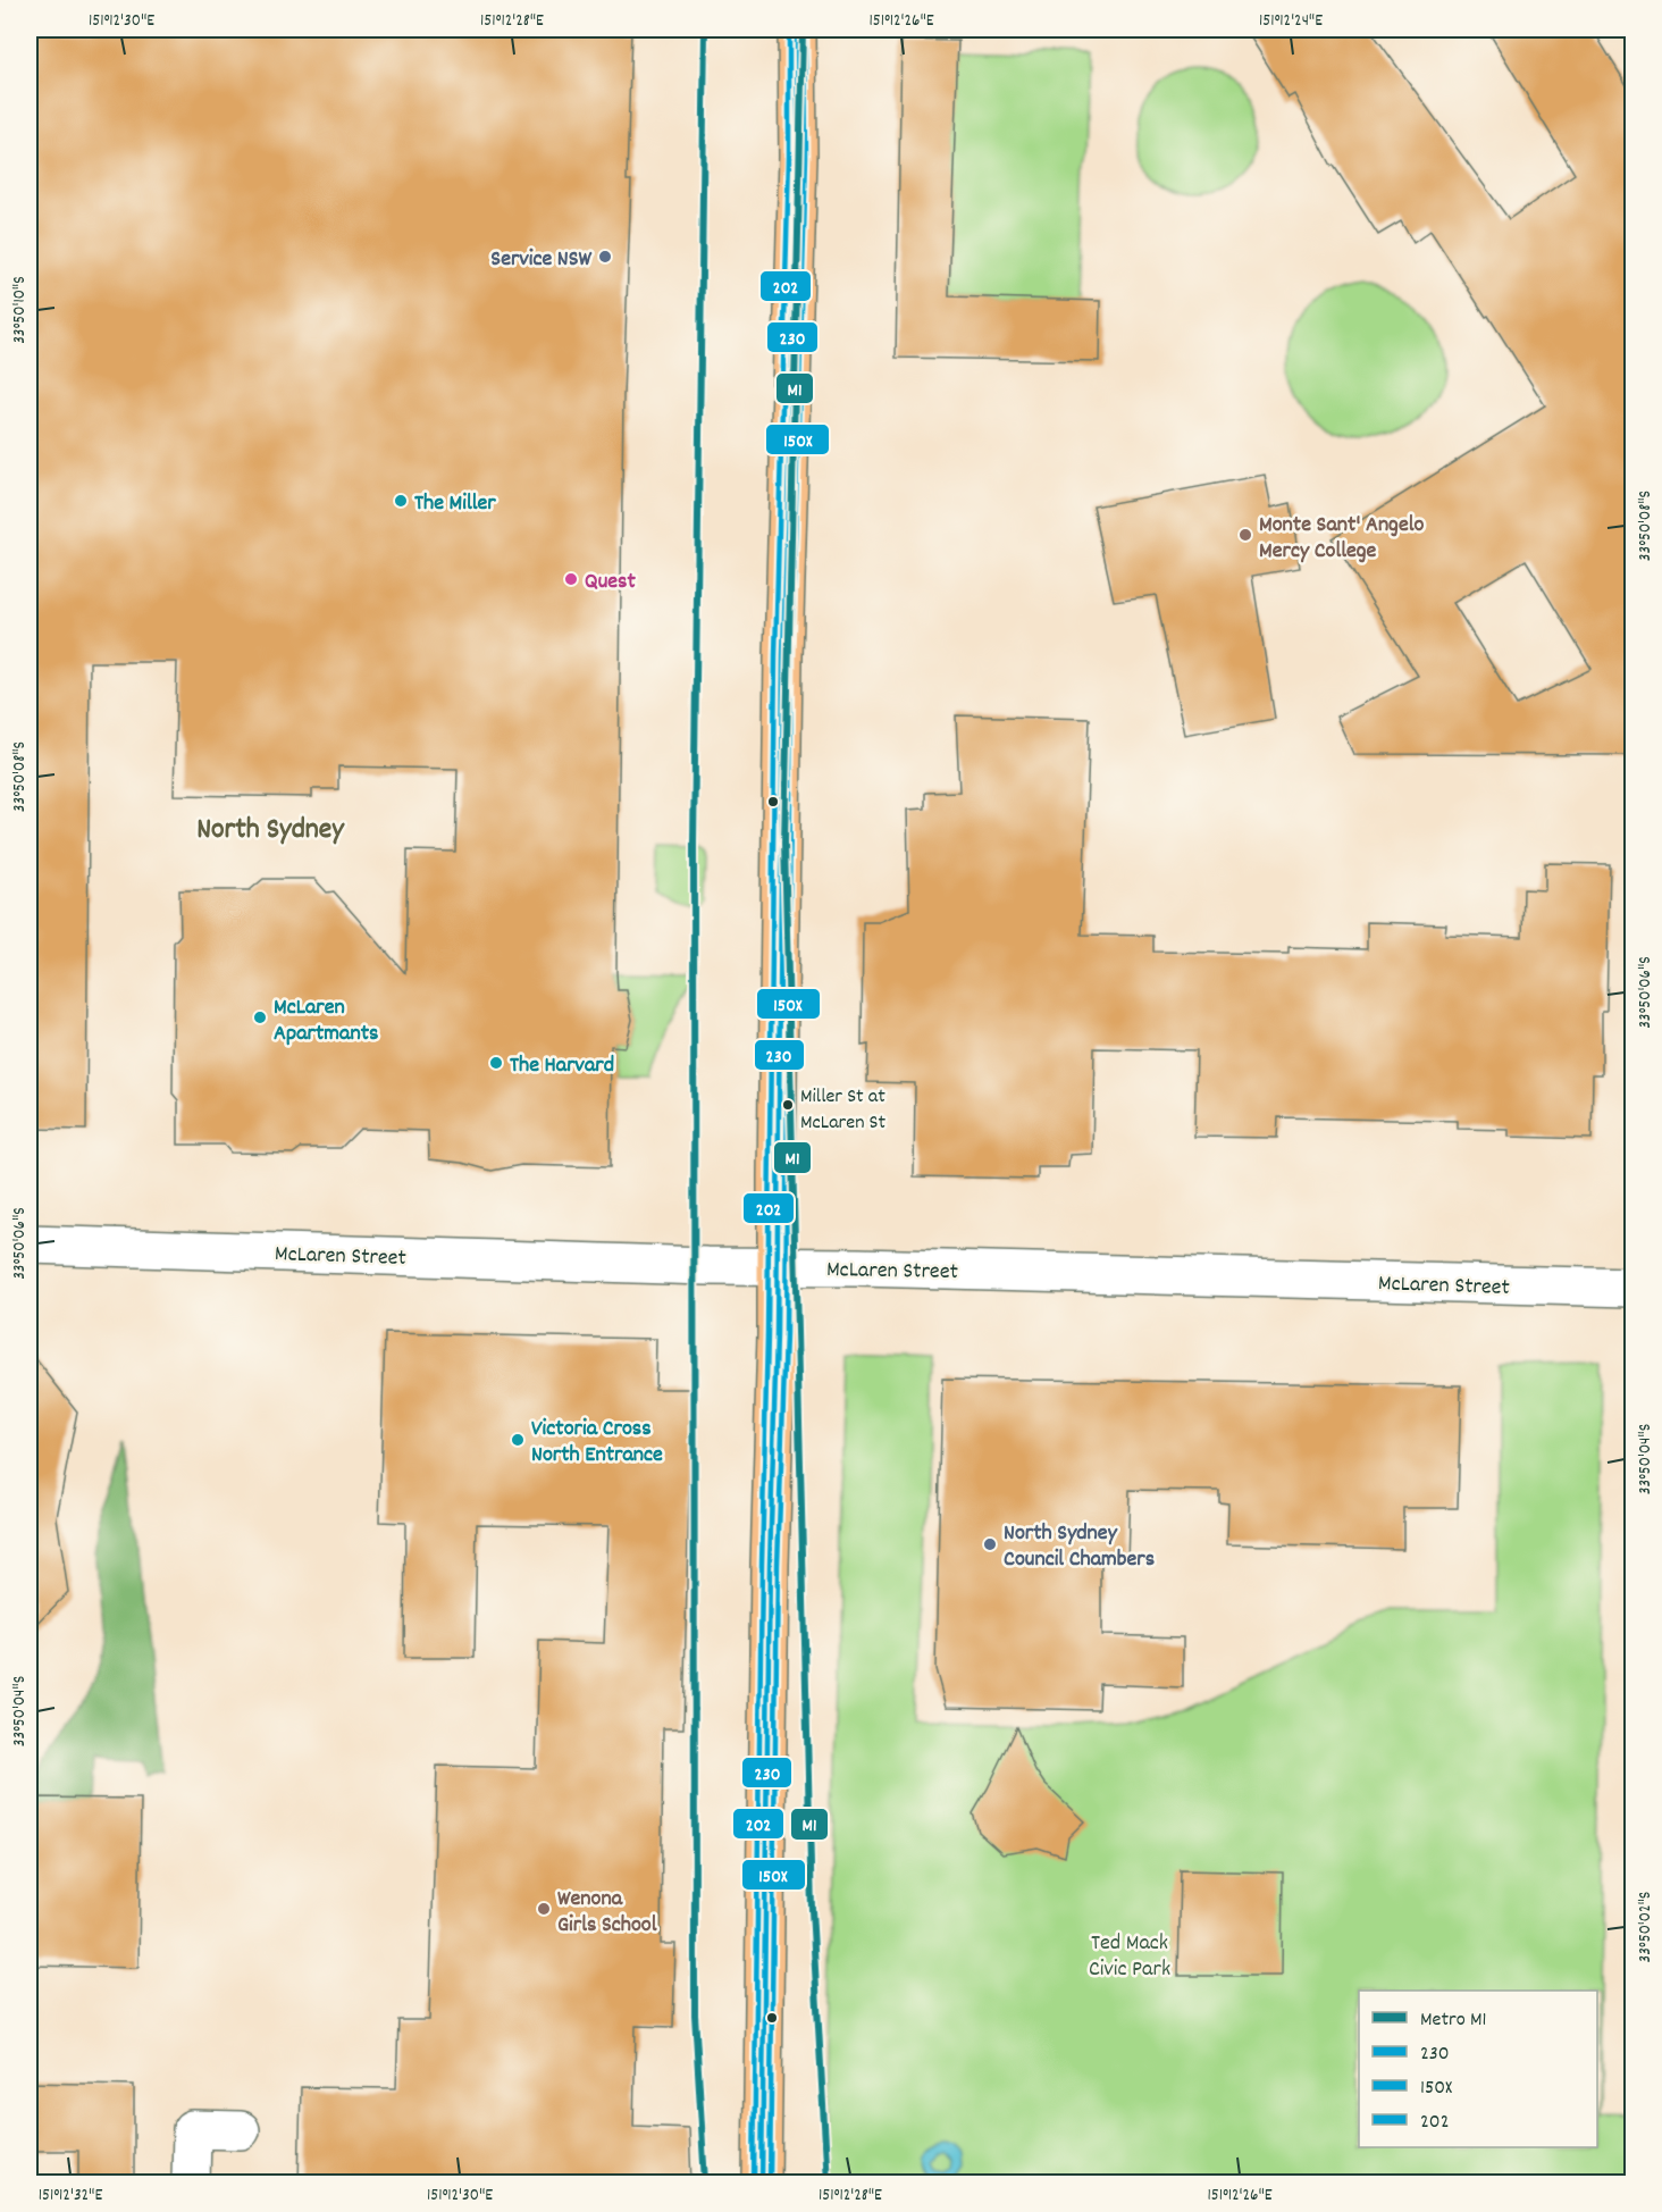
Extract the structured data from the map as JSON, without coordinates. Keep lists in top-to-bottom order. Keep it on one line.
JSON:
{"streets":{"street":["McLaren Street"]},"districts":["North Sydney"],"parks":["Ted Mack Civic Park"],"places":["Service NSW","The Miller","Monte Sant' Angelo Mercy College","Quest","McLaren Apartmants","The Harvard","Miller St at McLaren St","Victoria Cross North Entrance","North Sydney Council Chambers","Wenona Girls School"],"lines":["metro line M1","transit line 230","transit line 150X","transit line 202"],"legend":["Metro M1","230","150X","202"],"coordinates":["151°12'30\"E","151°12'28\"E","151°12'26\"E","151°12'24\"E","33°50'10\"S","33°50'08\"S","33°50'06\"S","33°50'04\"S","33°50'02\"S","151°12'32\"E"]}
